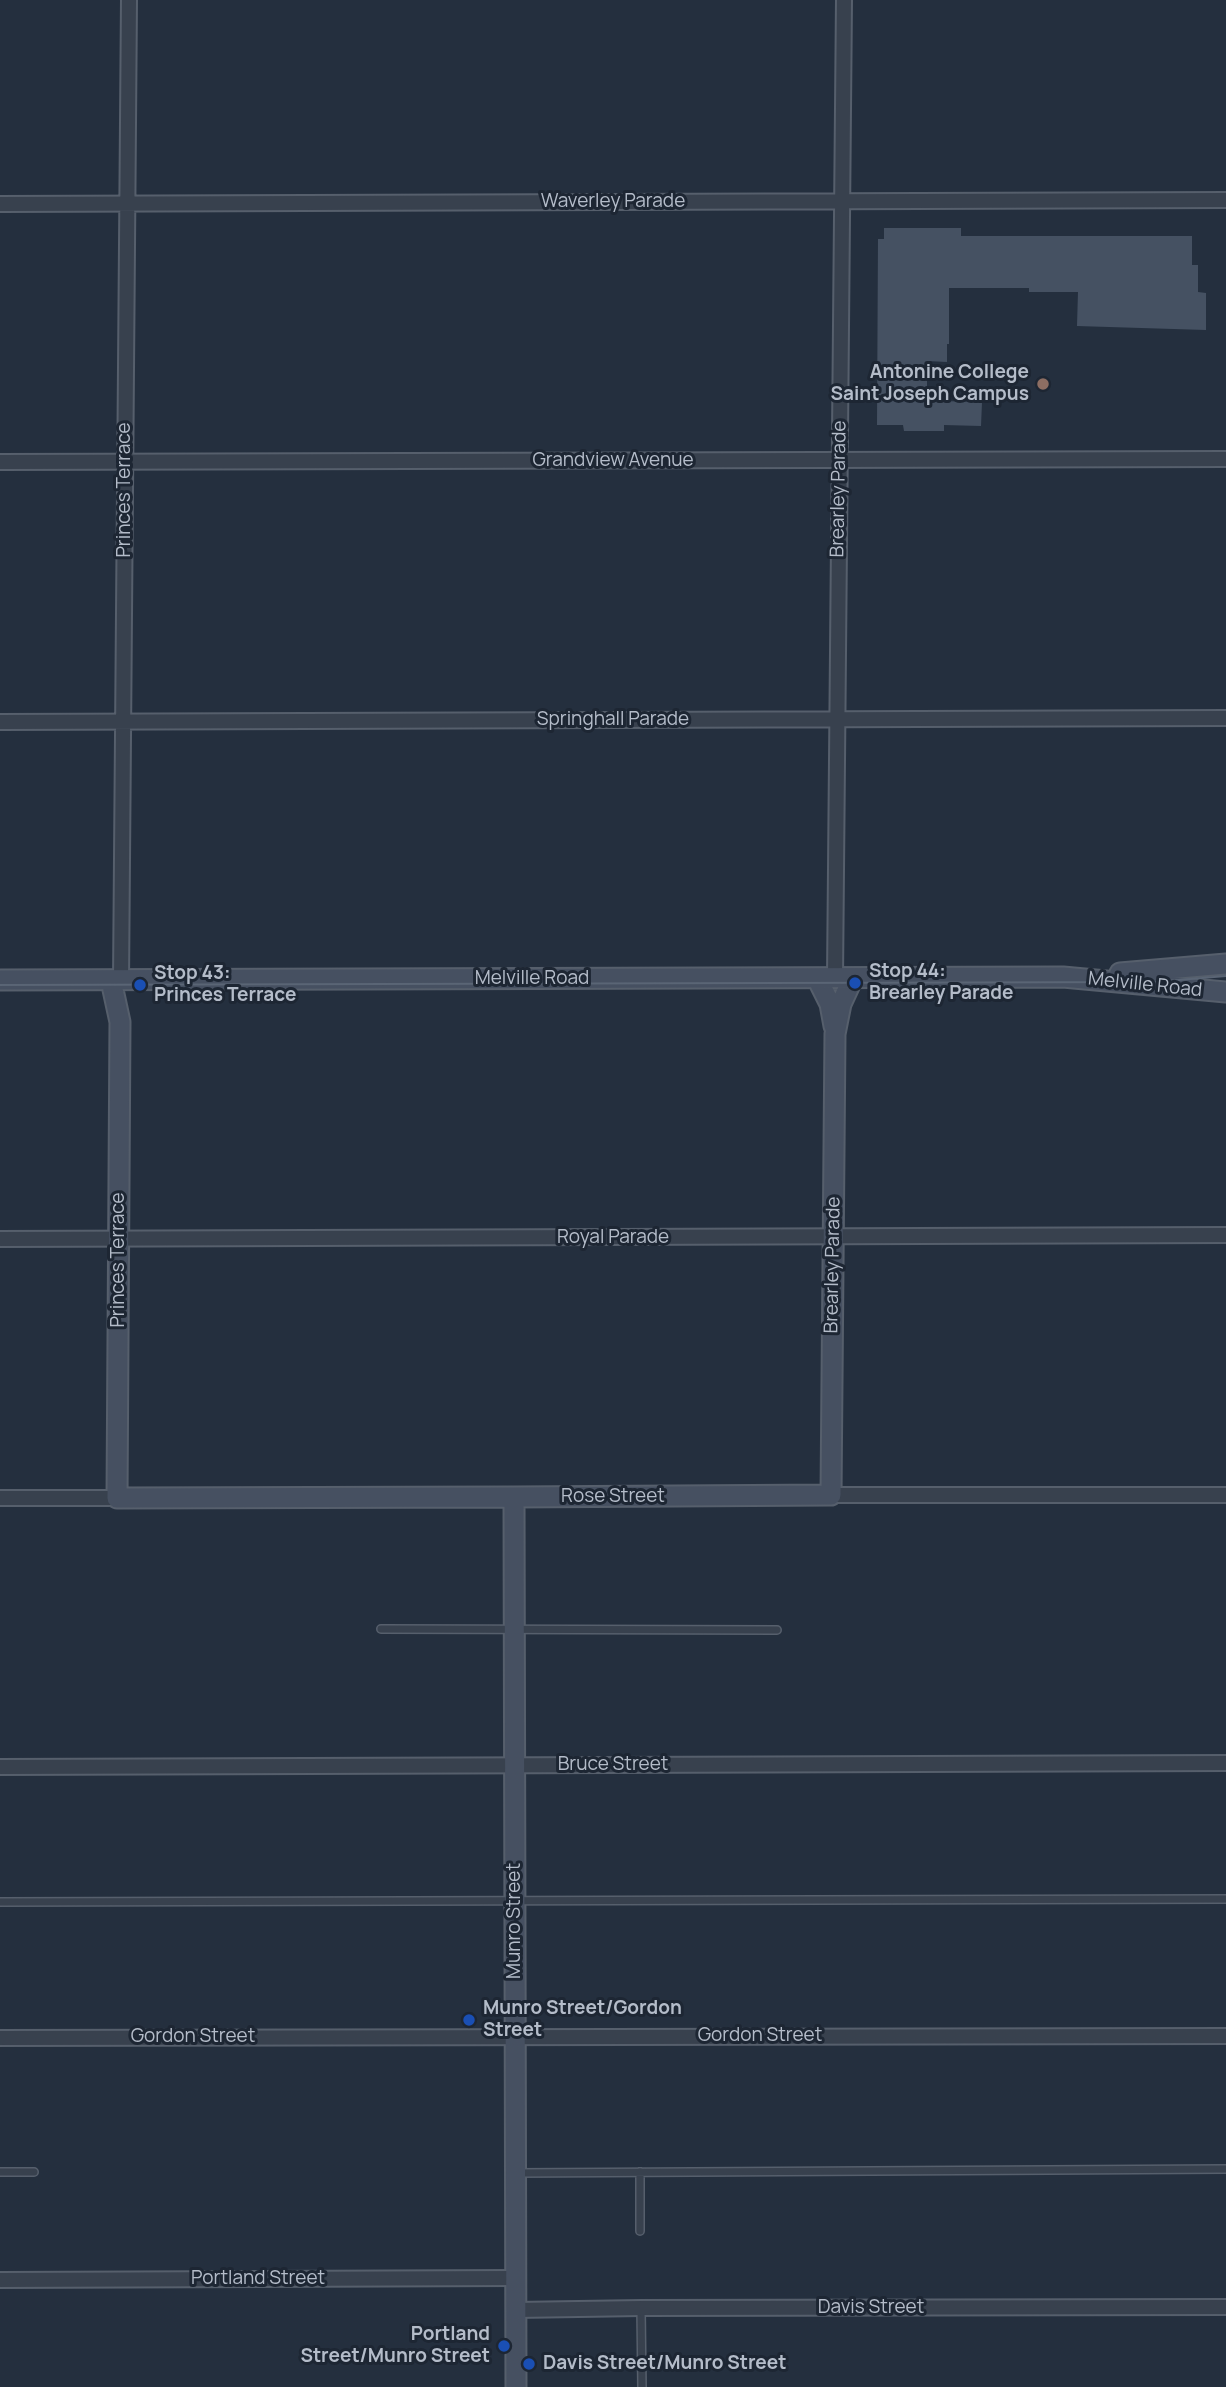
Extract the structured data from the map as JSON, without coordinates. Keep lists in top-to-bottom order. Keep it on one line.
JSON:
{"streets":{"street":["Waverley Parade","Grandview Avenue","Brearley Parade","Princes Terrace","Springhall Parade","Melville Road","Royal Parade","Rose Street","Bruce Street","Munro Street","Gordon Street","Portland Street","Davis Street"]},"crossings":[["Waverley Parade","Brearley Parade"],["Waverley Parade","Princes Terrace"],["Grandview Avenue","Brearley Parade"],["Grandview Avenue","Princes Terrace"],["Brearley Parade","Springhall Parade"],["Brearley Parade","Melville Road"],["Brearley Parade","Royal Parade"],["Brearley Parade","Rose Street"],["Princes Terrace","Springhall Parade"],["Princes Terrace","Melville Road"],["Princes Terrace","Royal Parade"],["Princes Terrace","Rose Street"],["Rose Street","Munro Street"],["Bruce Street","Munro Street"],["Munro Street","Gordon Street"],["Munro Street","Portland Street"],["Munro Street","Davis Street"]],"places":["Antonine College Saint Joseph Campus","Stop 44: Brearley Parade","Stop 43: Princes Terrace","Munro Street/Gordon Street","Portland Street/Munro Street","Davis Street/Munro Street"]}
